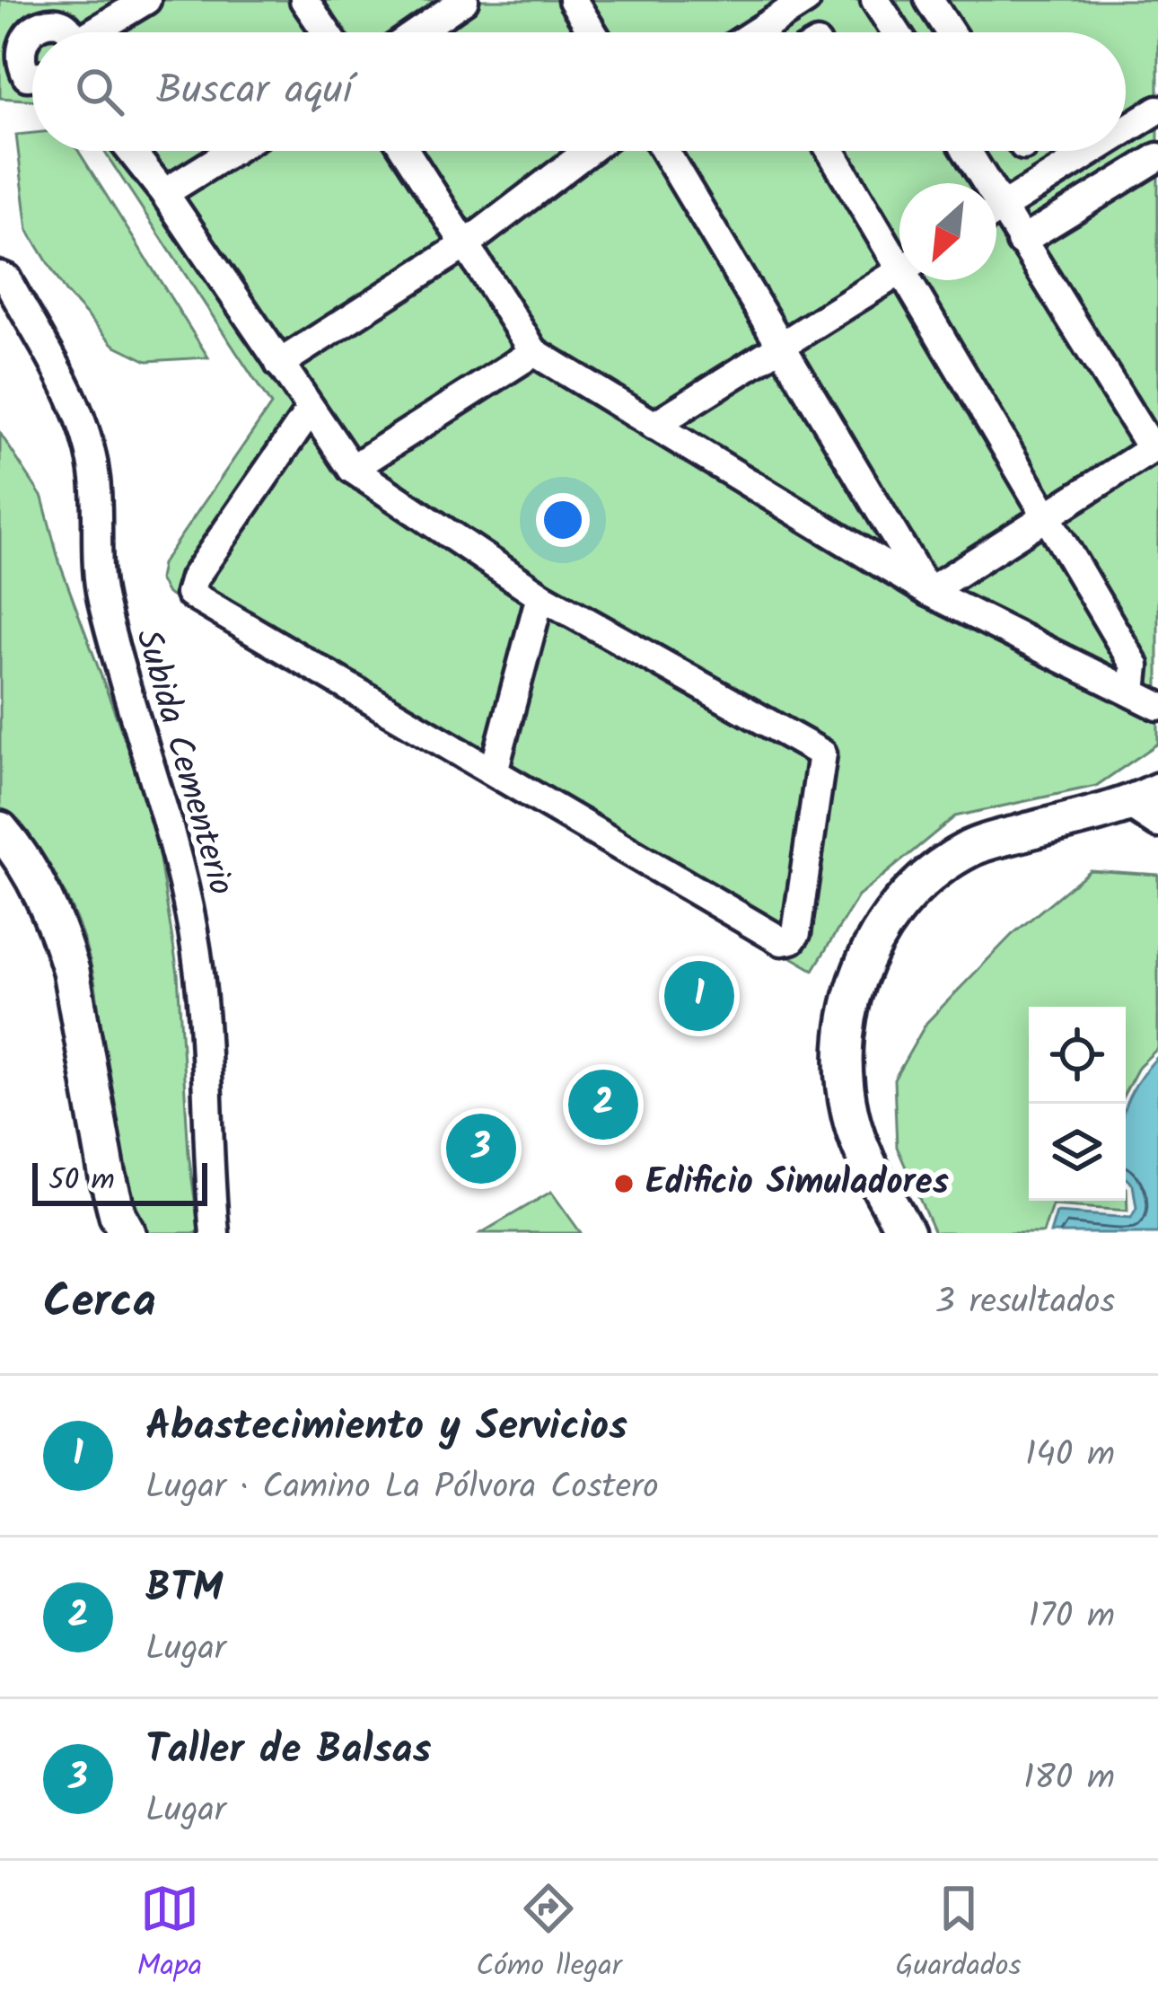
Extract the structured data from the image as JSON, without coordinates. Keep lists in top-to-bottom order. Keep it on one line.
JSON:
{"streets":{"street":["Subida Cementerio"]},"places":["Edificio Simuladores"],"scale_bar":"50 m","north":"bottom left","page":{"search":"Buscar aquí","pins":["1","2","3"],"scale":"50 m","heading":["Cerca","3 resultados"],"list":[{"mark":"1","name":"Abastecimiento y Servicios","note":"Lugar · Camino La Pólvora Costero","value":"140 m"},{"mark":"2","name":"BTM","note":"Lugar","value":"170 m"},{"mark":"3","name":"Taller de Balsas","note":"Lugar","value":"180 m"}],"nav":["Mapa","Cómo llegar","Guardados"]}}
